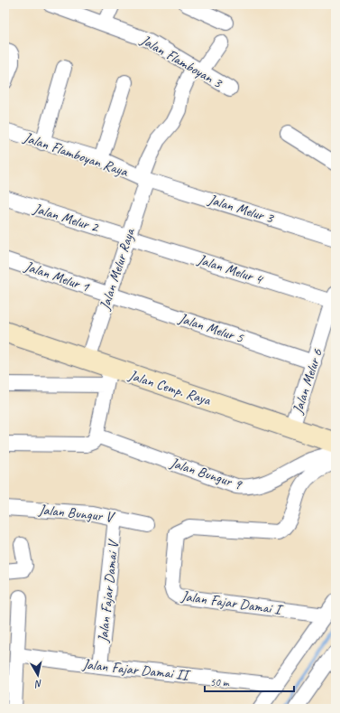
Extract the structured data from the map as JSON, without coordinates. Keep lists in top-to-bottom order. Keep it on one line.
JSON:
{"streets":{"street":["Jalan Flamboyan 3","Jalan Flamboyan Raya","Jalan Melur 3","Jalan Melur 2","Jalan Melur Raya","Jalan Melur 4","Jalan Melur 1","Jalan Melur 5","Jalan Melur 6","Jalan Cemp. Raya","Jalan Bungur 9","Jalan Bungur V","Jalan Fajar Damai V","Jalan Fajar Damai I","Jalan Fajar Damai II"]},"crossings":[["Jalan Flamboyan 3","Jalan Melur Raya"],["Jalan Flamboyan Raya","Jalan Melur 3"],["Jalan Flamboyan Raya","Jalan Melur Raya"],["Jalan Melur 3","Jalan Melur Raya"],["Jalan Melur 2","Jalan Melur Raya"],["Jalan Melur 2","Jalan Melur 4"],["Jalan Melur Raya","Jalan Melur 4"],["Jalan Melur Raya","Jalan Melur 1"],["Jalan Melur Raya","Jalan Melur 5"],["Jalan Melur Raya","Jalan Cemp. Raya"],["Jalan Melur 4","Jalan Melur 6"],["Jalan Melur 1","Jalan Melur 5"],["Jalan Melur 5","Jalan Melur 6"],["Jalan Melur 6","Jalan Cemp. Raya"],["Jalan Cemp. Raya","Jalan Bungur 9"],["Jalan Cemp. Raya","Jalan Fajar Damai I"],["Jalan Bungur 9","Jalan Fajar Damai I"],["Jalan Bungur V","Jalan Fajar Damai V"],["Jalan Fajar Damai V","Jalan Fajar Damai II"]],"scale_bar":"50 m","north":"bottom"}
